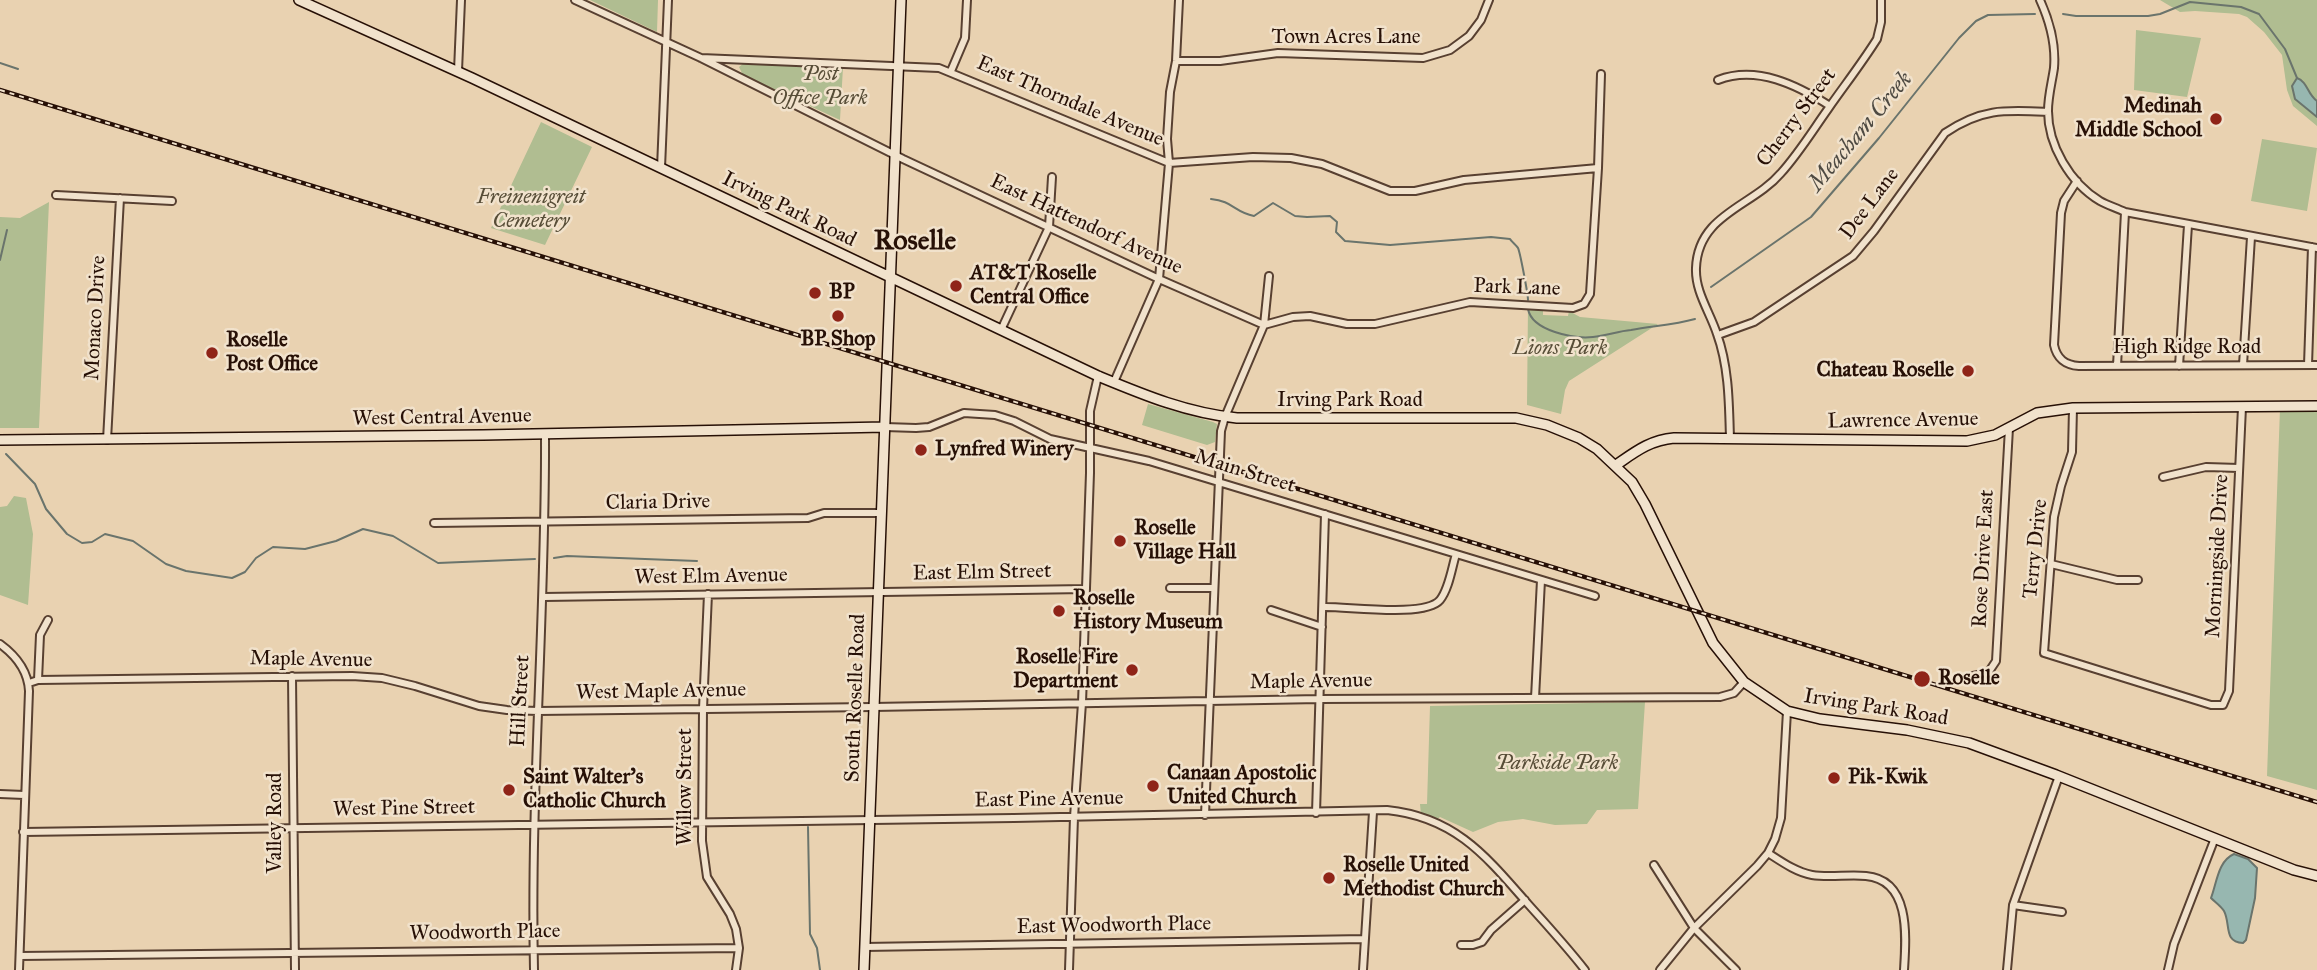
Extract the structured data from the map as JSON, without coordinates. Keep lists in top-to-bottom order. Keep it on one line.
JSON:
{"streets":{"main road":["Irving Park Road","West Central Avenue","Lawrence Avenue","South Roselle Road"],"street":["Town Acres Lane","East Thorndale Avenue","Cherry Street","Dee Lane","East Hattendorf Avenue","Park Lane","Monaco Drive","High Ridge Road","Main Street","Claria Drive","Terry Drive","Morningside Drive","Rose Drive East","East Elm Street","West Elm Avenue","Maple Avenue","West Maple Avenue","Hill Street","Willow Street","East Pine Avenue","West Pine Street","Valley Road","East Woodworth Place","Woodworth Place"]},"crossings":[["East Thorndale Avenue","East Hattendorf Avenue"],["East Thorndale Avenue","Park Lane"],["East Thorndale Avenue","South Roselle Road"],["Cherry Street","Dee Lane"],["Cherry Street","Lawrence Avenue"],["Irving Park Road","Lawrence Avenue"],["Irving Park Road","Maple Avenue"],["Irving Park Road","South Roselle Road"],["East Hattendorf Avenue","Park Lane"],["East Hattendorf Avenue","South Roselle Road"],["Monaco Drive","West Central Avenue"],["West Central Avenue","Main Street"],["West Central Avenue","South Roselle Road"],["West Central Avenue","Hill Street"],["Lawrence Avenue","Terry Drive"],["Lawrence Avenue","Morningside Drive"],["Lawrence Avenue","Rose Drive East"],["Main Street","South Roselle Road"],["Claria Drive","South Roselle Road"],["Claria Drive","Hill Street"],["Terry Drive","Morningside Drive"],["East Elm Street","West Elm Avenue"],["East Elm Street","South Roselle Road"],["West Elm Avenue","South Roselle Road"],["West Elm Avenue","Hill Street"],["West Elm Avenue","Willow Street"],["Maple Avenue","West Maple Avenue"],["Maple Avenue","South Roselle Road"],["Maple Avenue","Valley Road"],["West Maple Avenue","South Roselle Road"],["West Maple Avenue","Hill Street"],["West Maple Avenue","Willow Street"],["South Roselle Road","East Pine Avenue"],["South Roselle Road","West Pine Street"],["South Roselle Road","East Woodworth Place"],["Hill Street","West Pine Street"],["Hill Street","Woodworth Place"],["Willow Street","West Pine Street"],["Willow Street","Woodworth Place"],["East Pine Avenue","West Pine Street"],["West Pine Street","Valley Road"],["Valley Road","Woodworth Place"]],"districts":["Roselle"],"water":["Meacham Creek"],"parks":["Post Office Park","Freinenigreit Cemetery","Lions Park","Parkside Park"],"places":["Medinah Middle School","AT&T Roselle Central Office","BP","BP Shop","Roselle Post Office","Chateau Roselle","Lynfred Winery","Roselle Village Hall","Roselle History Museum","Roselle Fire Department","Roselle","Pik-Kwik","Canaan Apostolic United Church","Saint Walter's Catholic Church","Roselle United Methodist Church"]}
